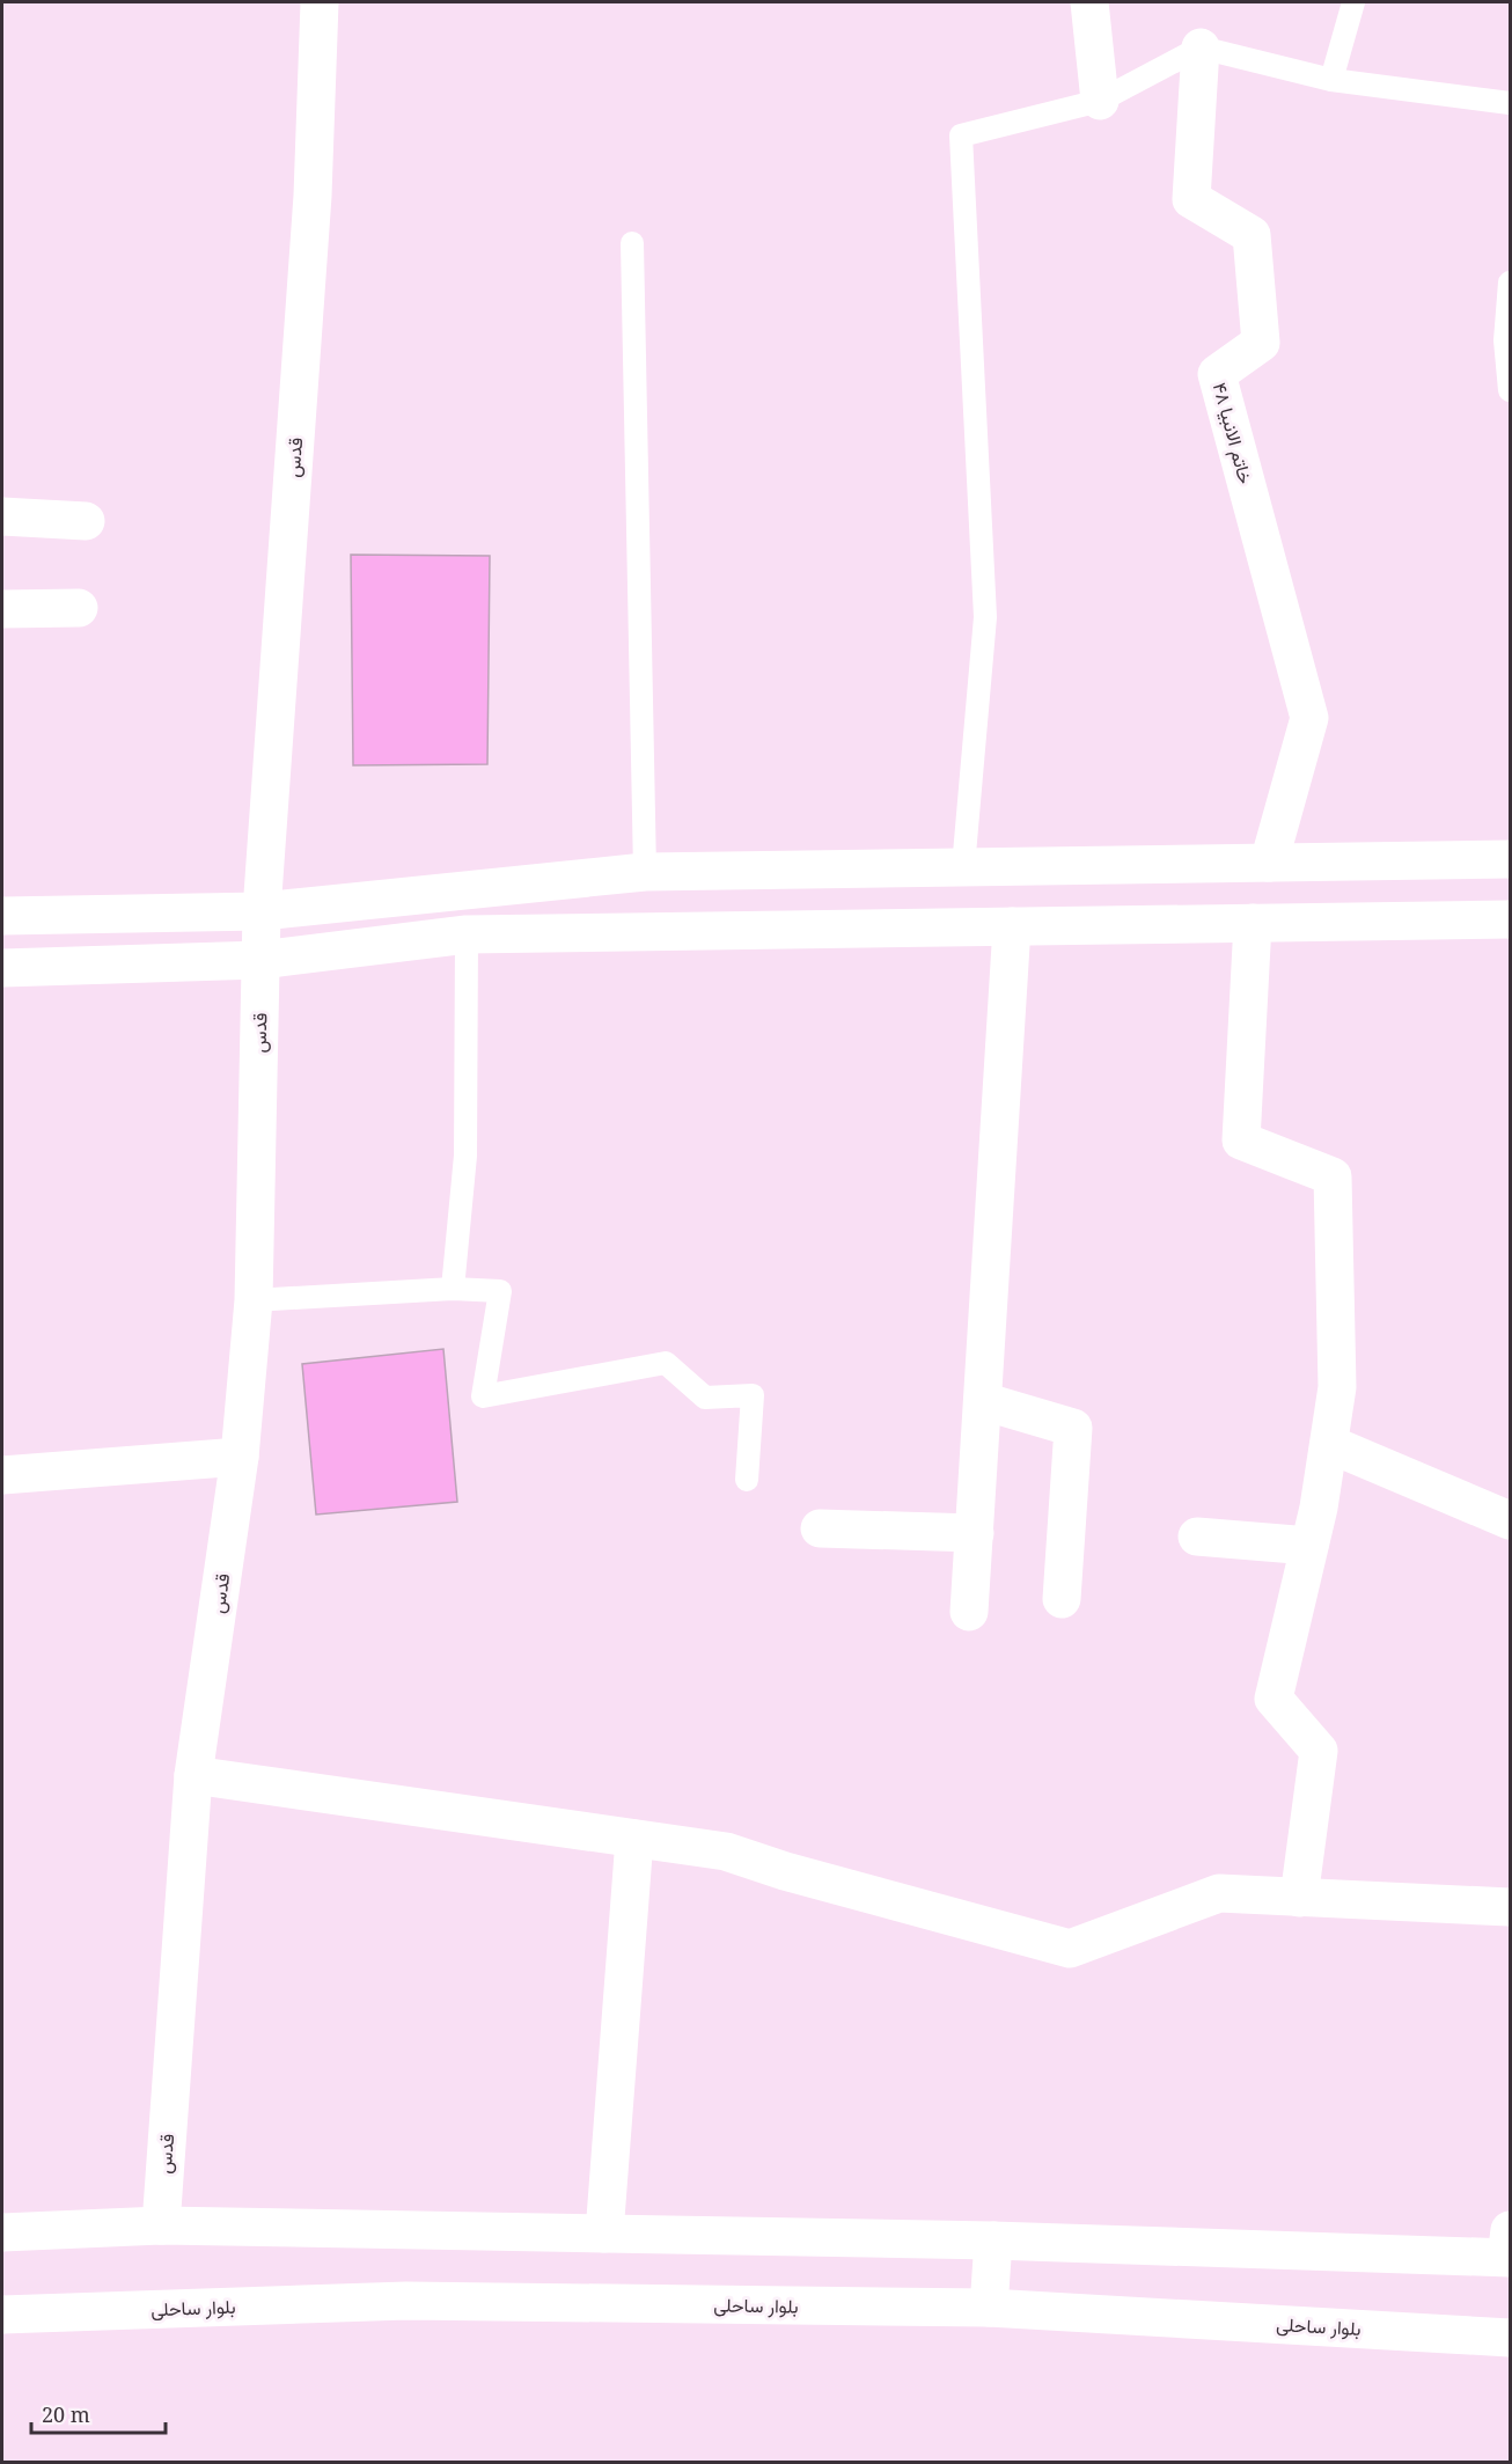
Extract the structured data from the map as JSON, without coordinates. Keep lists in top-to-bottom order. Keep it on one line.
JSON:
{"streets":{"street":["خاتم الانبیا ۴۸","قدس","بلوار ساحلی"]},"scale_bar":"20 m"}
